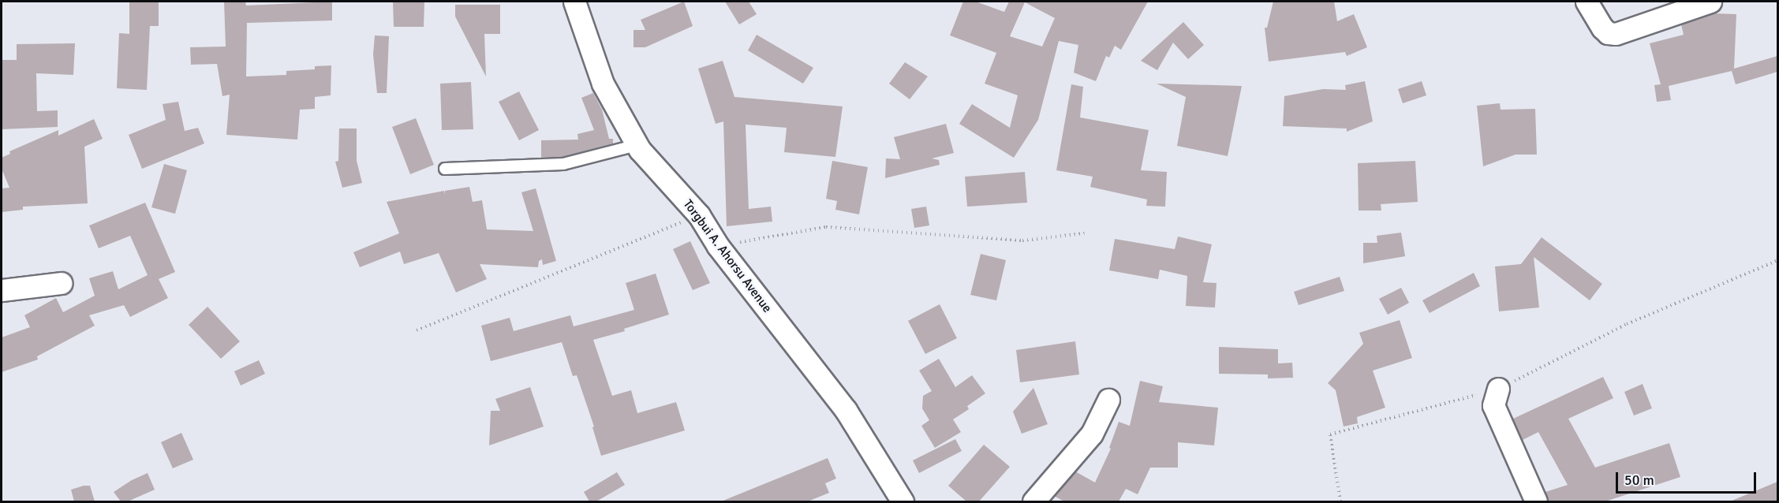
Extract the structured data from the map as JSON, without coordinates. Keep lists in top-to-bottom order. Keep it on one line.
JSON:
{"streets":{"street":["Torgbui A. Ahorsu Avenue"]},"scale_bar":"50 m"}
